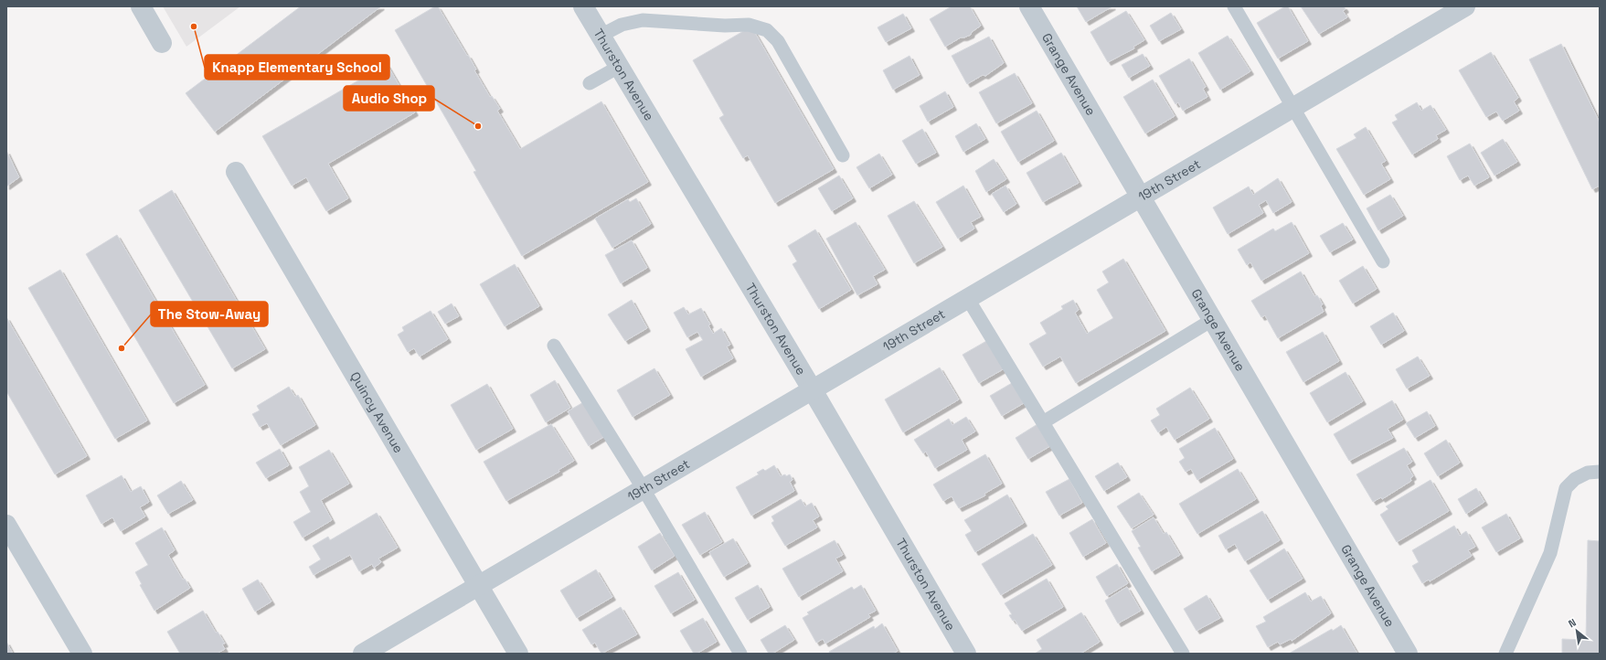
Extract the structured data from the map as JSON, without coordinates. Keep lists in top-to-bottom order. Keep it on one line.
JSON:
{"streets":{"street":["Grange Avenue","Thurston Avenue","19th Street","Quincy Avenue"]},"crossings":[["Grange Avenue","19th Street"],["Thurston Avenue","19th Street"],["19th Street","Quincy Avenue"]],"places":["Knapp Elementary School","Audio Shop","The Stow-Away"],"north":"top left"}
